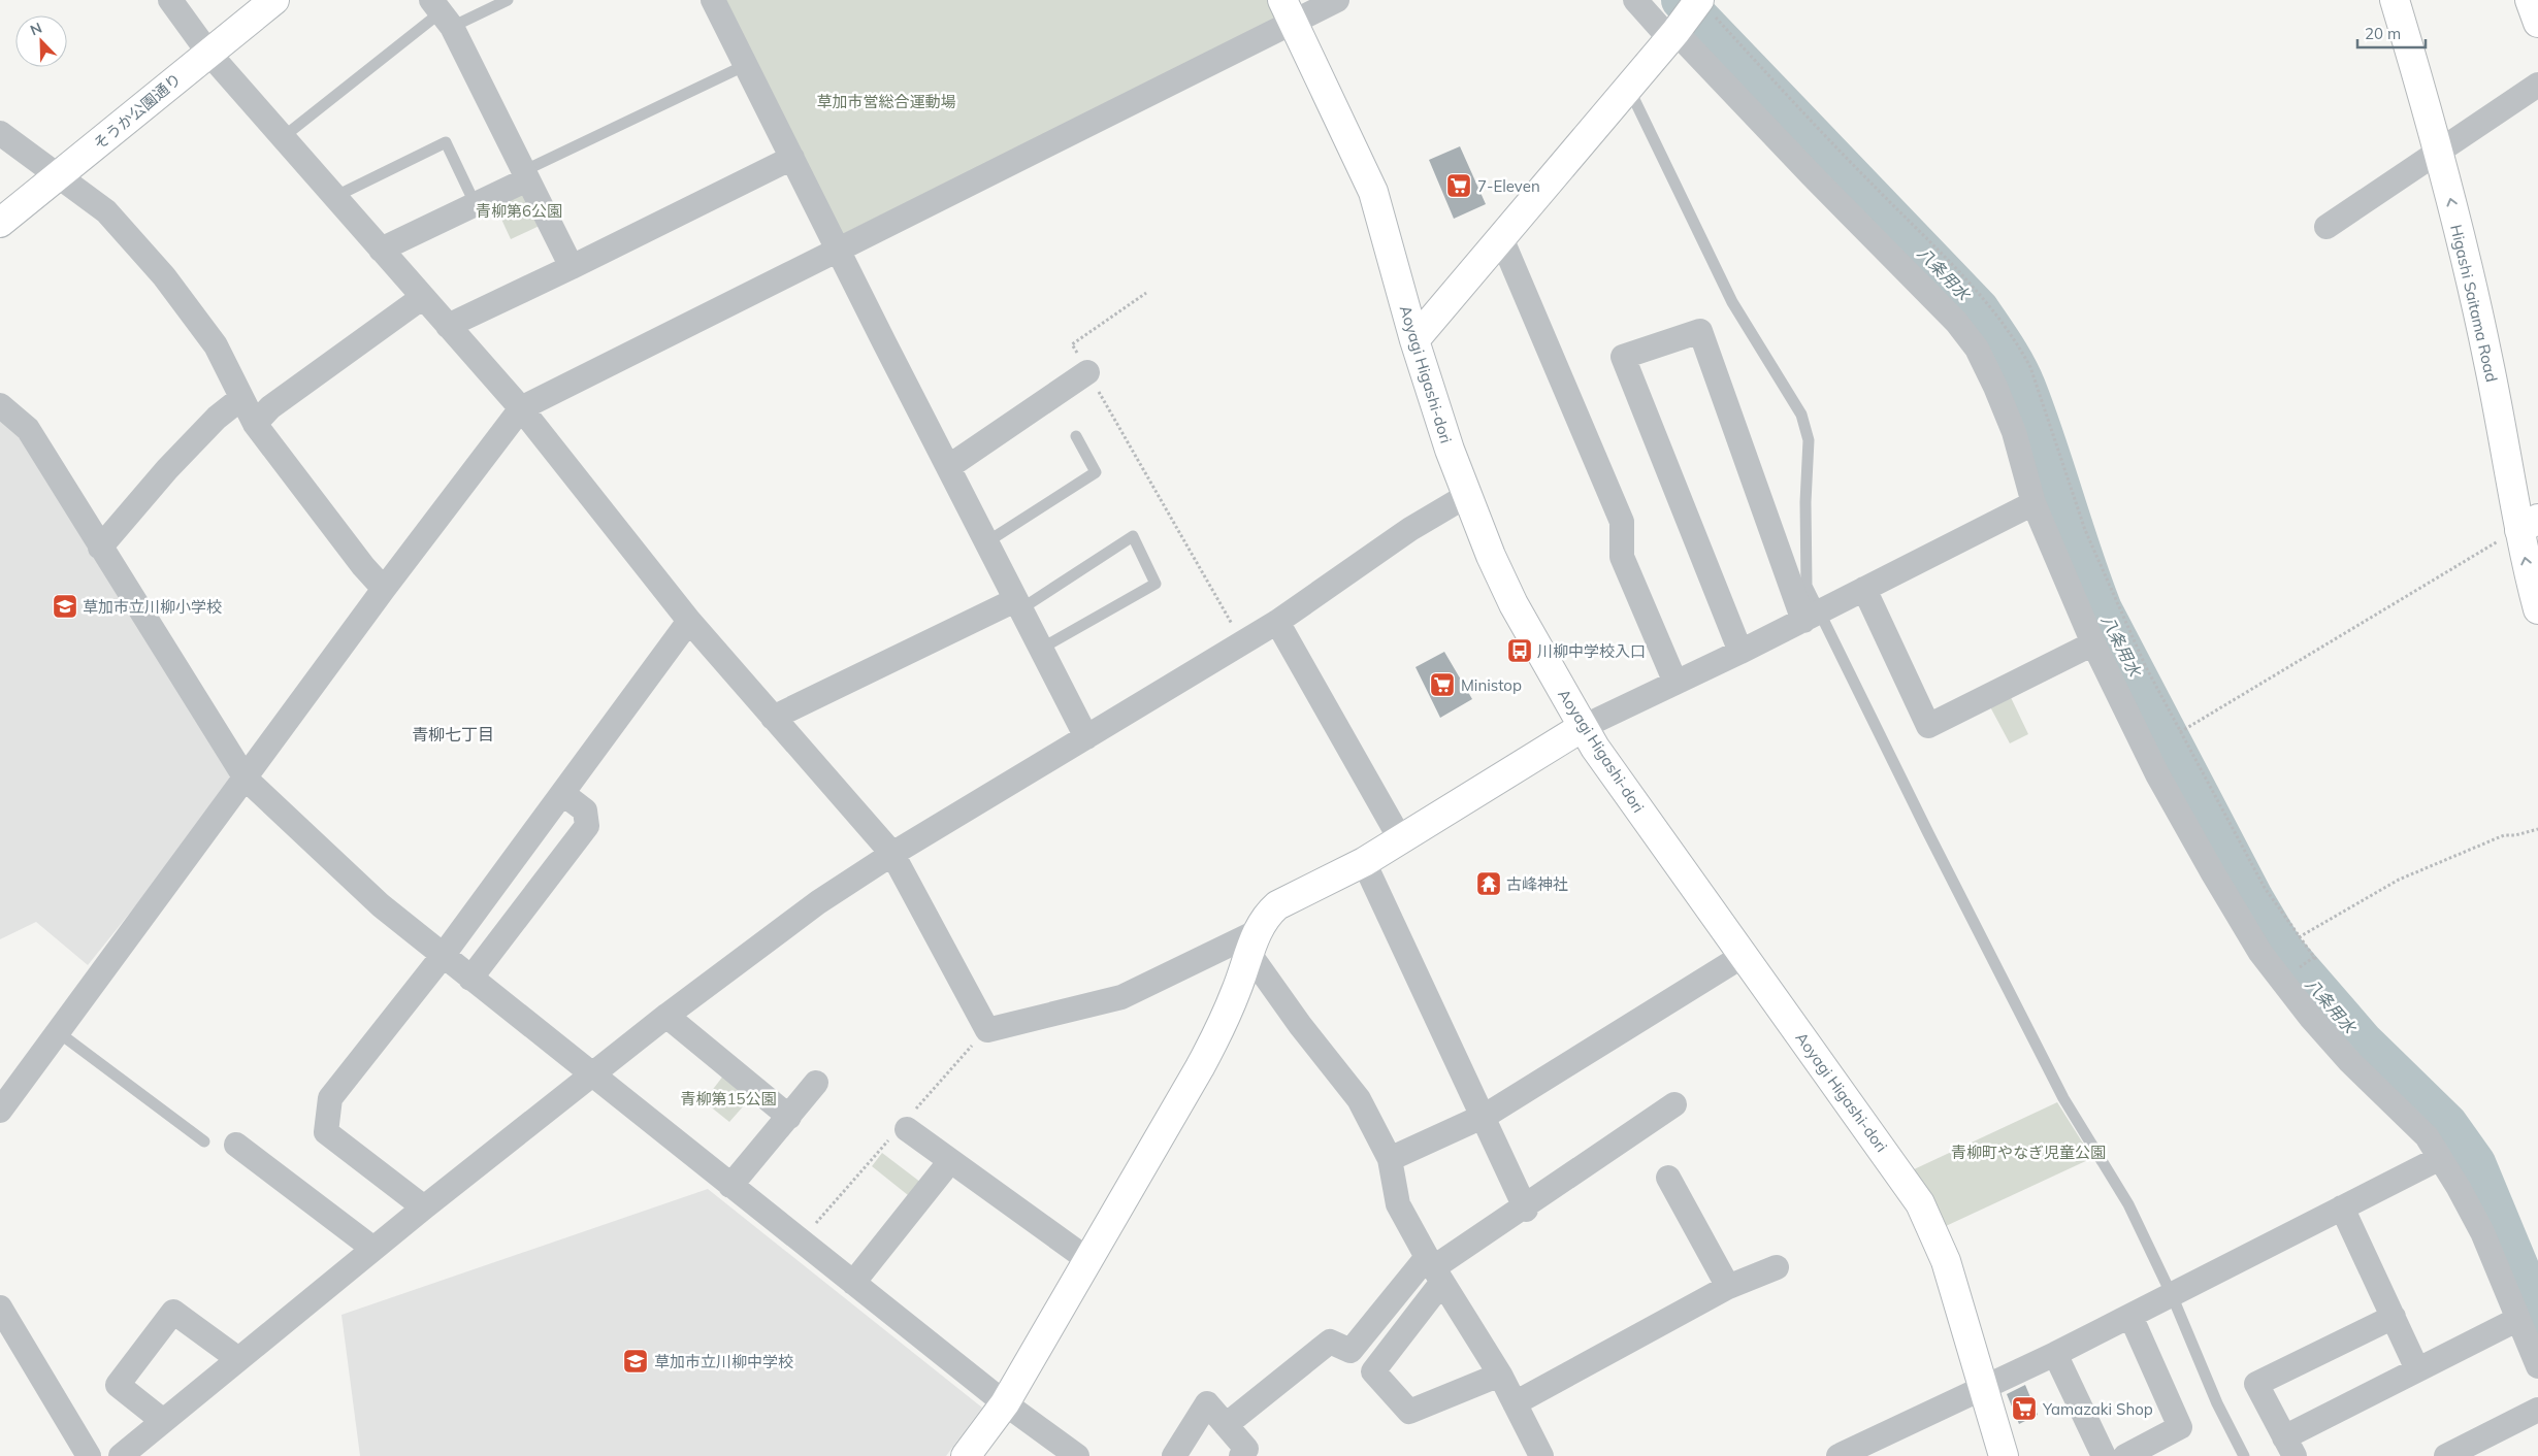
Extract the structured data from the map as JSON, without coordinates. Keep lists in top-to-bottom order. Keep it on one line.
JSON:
{"streets":{"main road":["そうか公園通り","Higashi Saitama Road","Aoyagi Higashi-dori"]},"one_way":["Higashi Saitama Road"],"districts":["青柳七丁目"],"water":["八条用水"],"parks":["草加市営総合運動場","青柳第6公園","青柳第15公園","青柳町やなぎ児童公園"],"places":{"supermarket":["7-Eleven","Ministop","Yamazaki Shop"],"school or university":["草加市立川柳小学校","草加市立川柳中学校"],"bus stop":["川柳中学校入口"],"temple":["古峰神社"]},"scale_bar":"20 m","north":"top left"}
